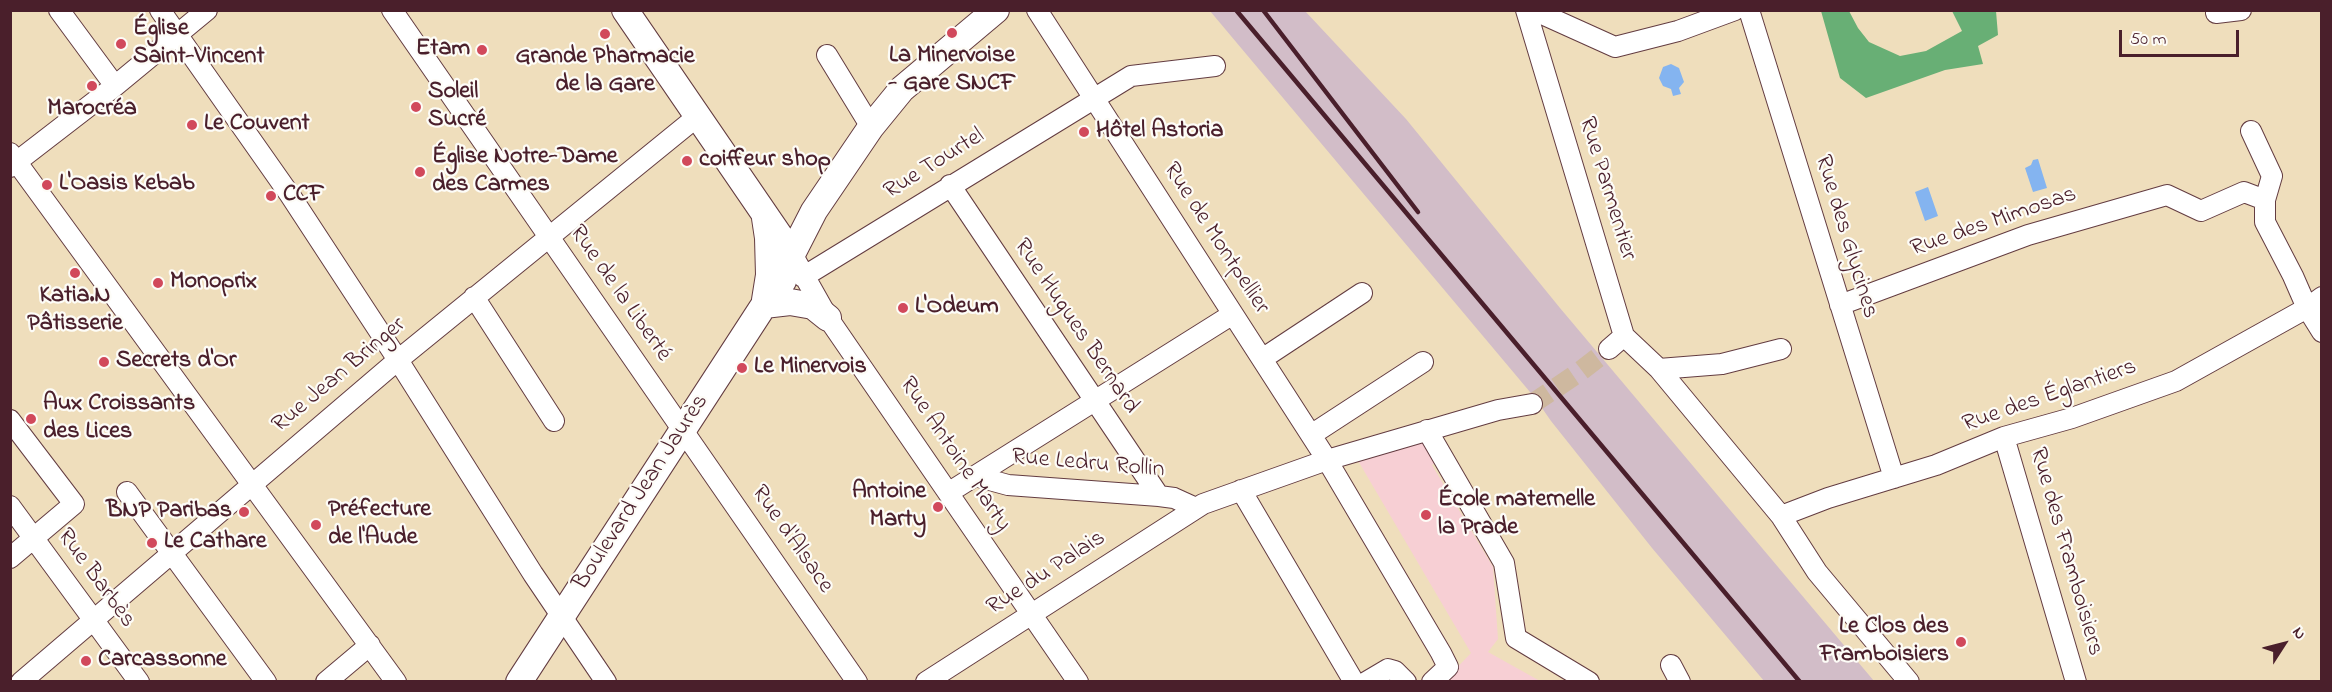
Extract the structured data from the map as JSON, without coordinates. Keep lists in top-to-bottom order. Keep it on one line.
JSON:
{"streets":{"main road":["Boulevard Jean Jaurès"],"street":["Rue Tourtel","Rue Parmentier","Rue des Mimosas","Rue des Glycines","Rue de Montpellier","Rue de la Liberté","Rue Hugues Bernard","Rue Jean Bringer","Rue des Églantiers","Rue Antoine Marty","Rue Ledru Rollin","Rue d'Alsace","Rue des Framboisiers","Rue du Palais","Rue Barbès"]},"crossings":[["Rue Tourtel","Rue de Montpellier"],["Rue Tourtel","Rue Hugues Bernard"],["Rue Tourtel","Rue Antoine Marty"],["Rue Tourtel","Boulevard Jean Jaurès"],["Rue Parmentier","Rue des Églantiers"],["Rue des Mimosas","Rue des Glycines"],["Rue des Glycines","Rue des Églantiers"],["Rue de la Liberté","Rue Jean Bringer"],["Rue de la Liberté","Boulevard Jean Jaurès"],["Rue de la Liberté","Rue d'Alsace"],["Rue Hugues Bernard","Rue Ledru Rollin"],["Rue Jean Bringer","Rue Barbès"],["Rue des Églantiers","Rue des Framboisiers"],["Rue Antoine Marty","Rue Ledru Rollin"],["Rue Antoine Marty","Boulevard Jean Jaurès"],["Rue Antoine Marty","Rue du Palais"],["Rue Ledru Rollin","Rue du Palais"],["Boulevard Jean Jaurès","Rue d'Alsace"]],"places":["La Minervoise - Gare SNCF","Grande Pharmacie de la Gare","Église Saint-Vincent","Etam","Marocréa","Soleil Sucré","Le Couvent","Hôtel Astoria","coiffeur shop","Église Notre-Dame des Carmes","L'Oasis Kebab","CCF","Katia.N Pâtisserie","Monoprix","L'Odeum","Secrets d'Or","Le Minervois","Aux Croissants des Lices","Antoine Marty","BNP Paribas","École maternelle la Prade","Préfecture de l'Aude","Le Cathare","Le Clos des Framboisiers","Carcassonne"],"scale_bar":"50 m","north":"top right"}
